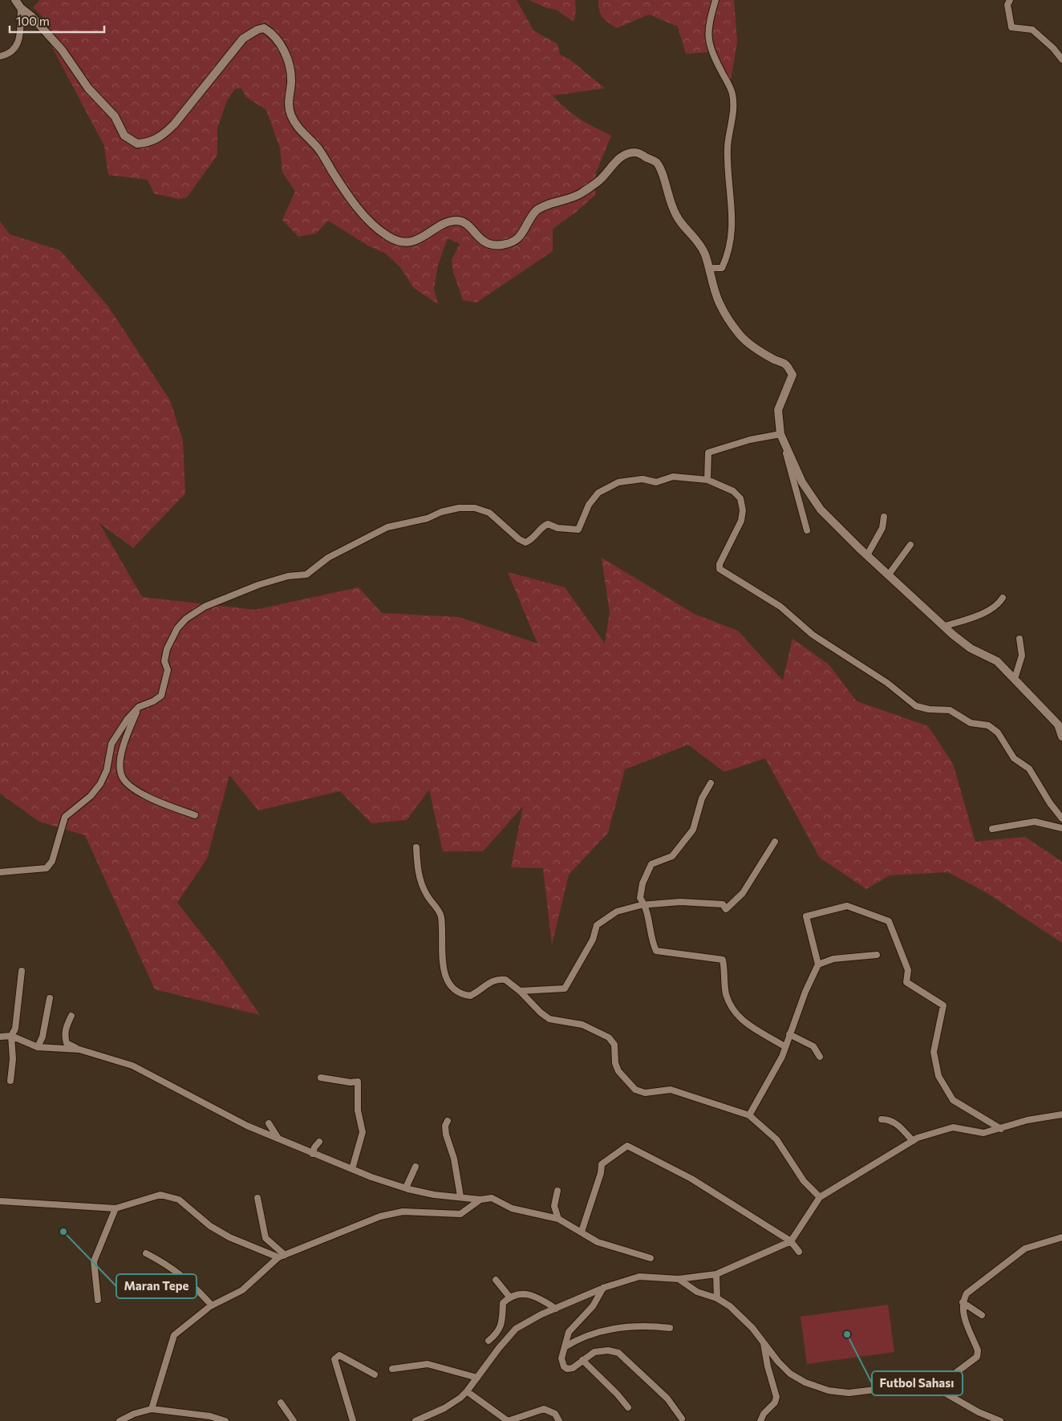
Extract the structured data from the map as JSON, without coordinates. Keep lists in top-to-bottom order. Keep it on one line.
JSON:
{"places":["Maran Tepe","Futbol Sahası"],"scale_bar":"100 m"}
